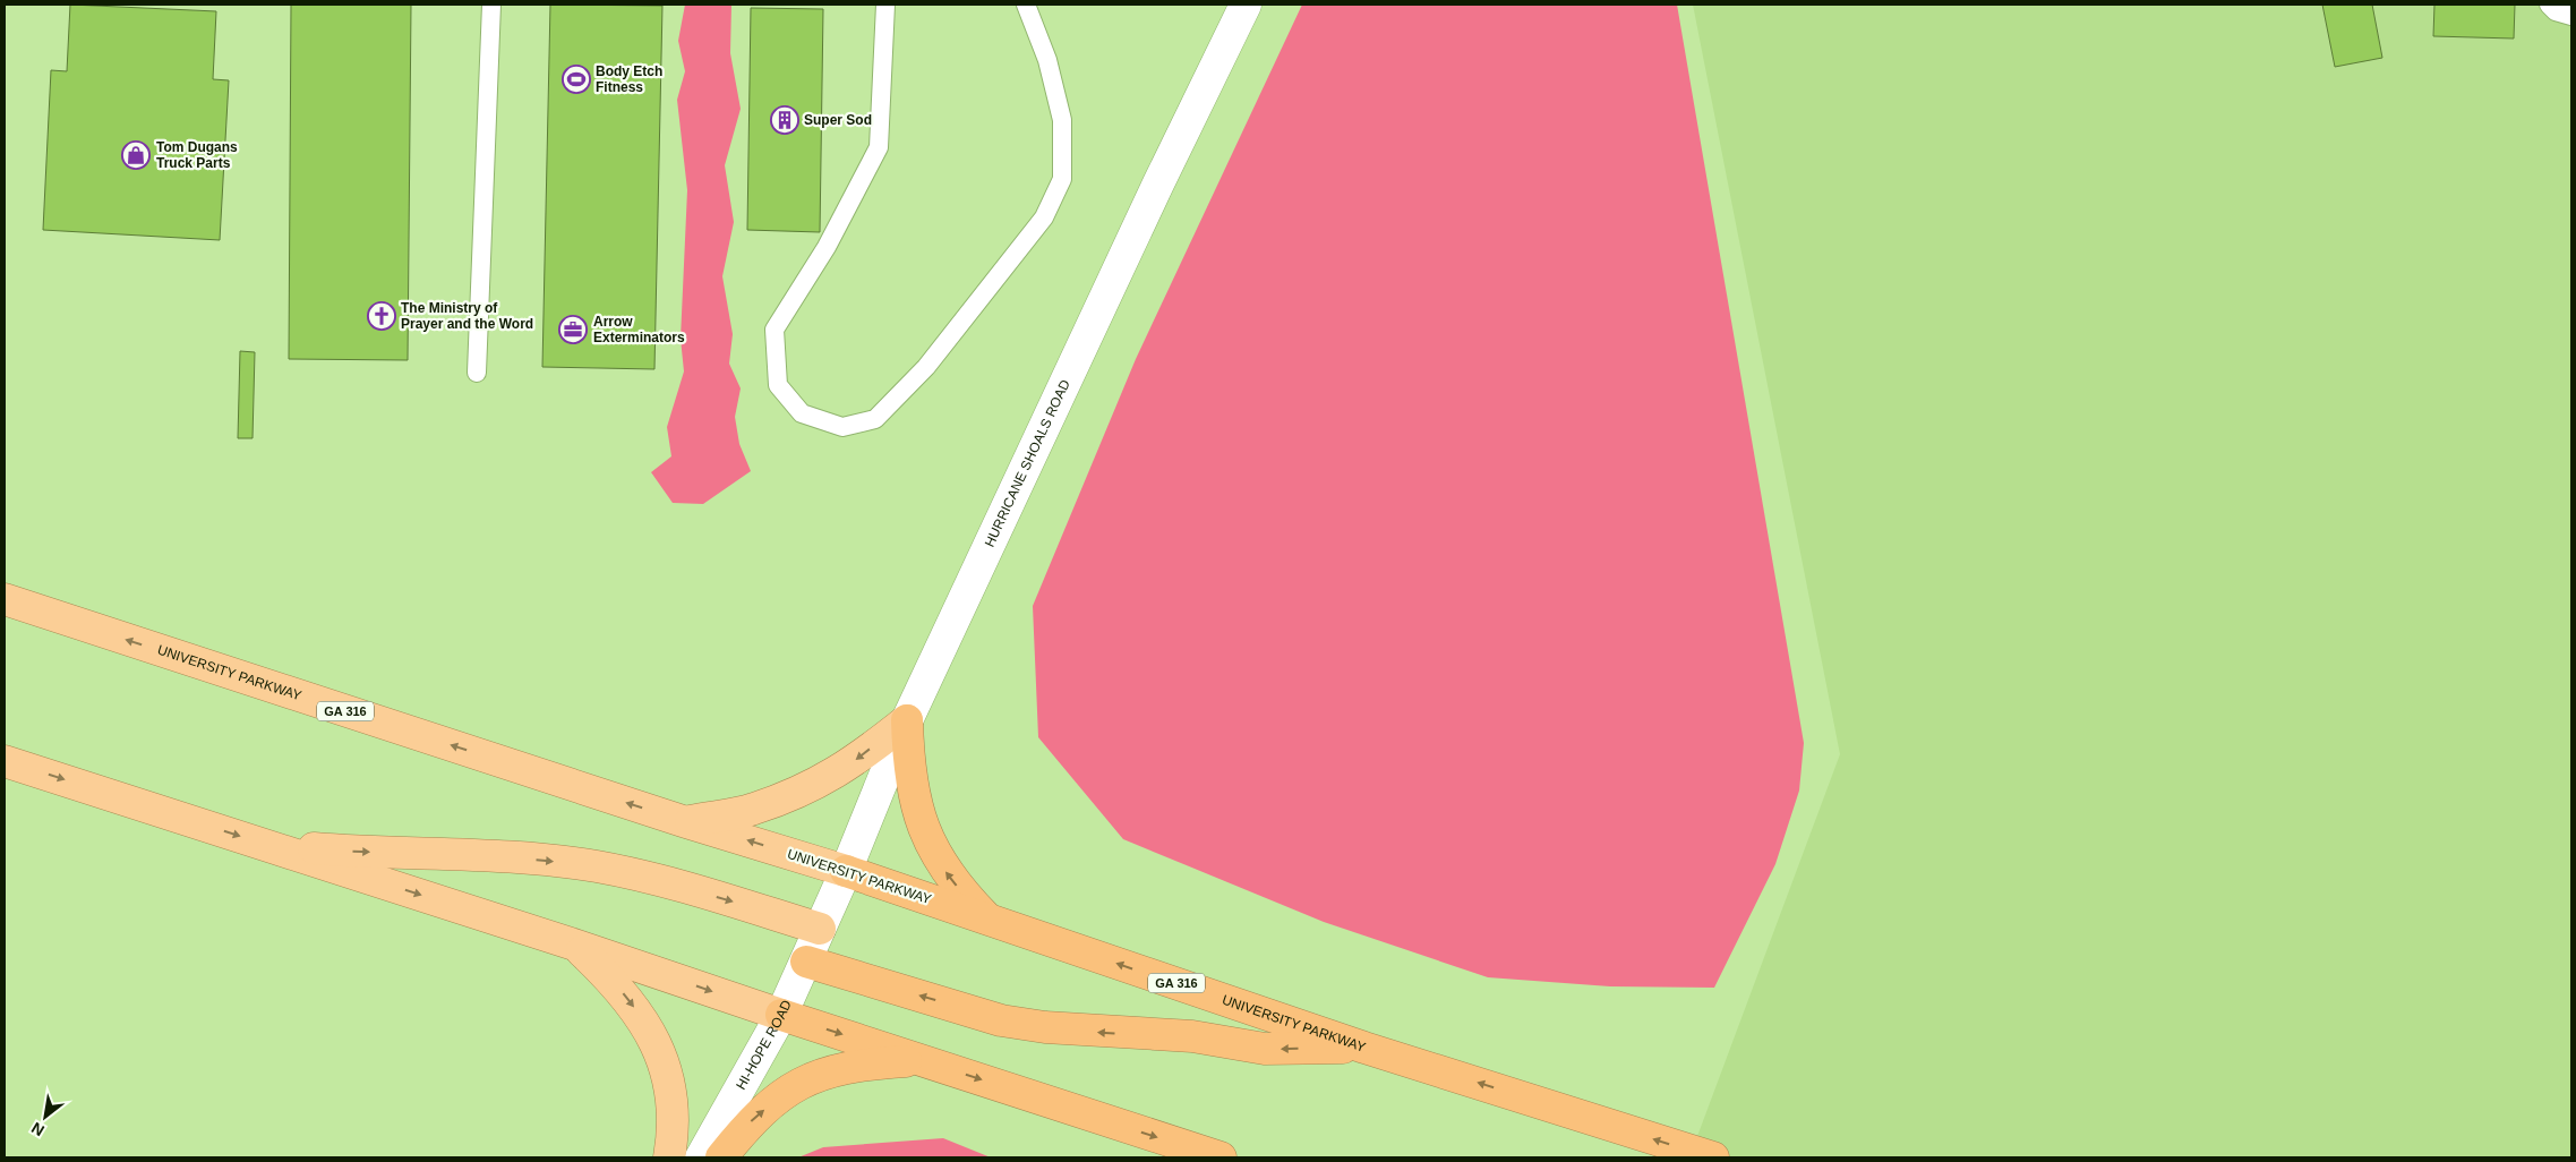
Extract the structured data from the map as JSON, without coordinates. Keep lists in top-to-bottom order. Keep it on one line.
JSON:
{"streets":{"highway":["UNIVERSITY PARKWAY","GA 316"],"street":["HURRICANE SHOALS ROAD","HI-HOPE ROAD"]},"crossings":[["HURRICANE SHOALS ROAD","UNIVERSITY PARKWAY"],["HURRICANE SHOALS ROAD","HI-HOPE ROAD"]],"places":{"sports":["Body Etch Fitness"],"building":["Super Sod"],"shop":["Tom Dugans Truck Parts"],"church":["The Ministry of Prayer and the Word"],"office":["Arrow Exterminators"]},"north":"bottom left"}
